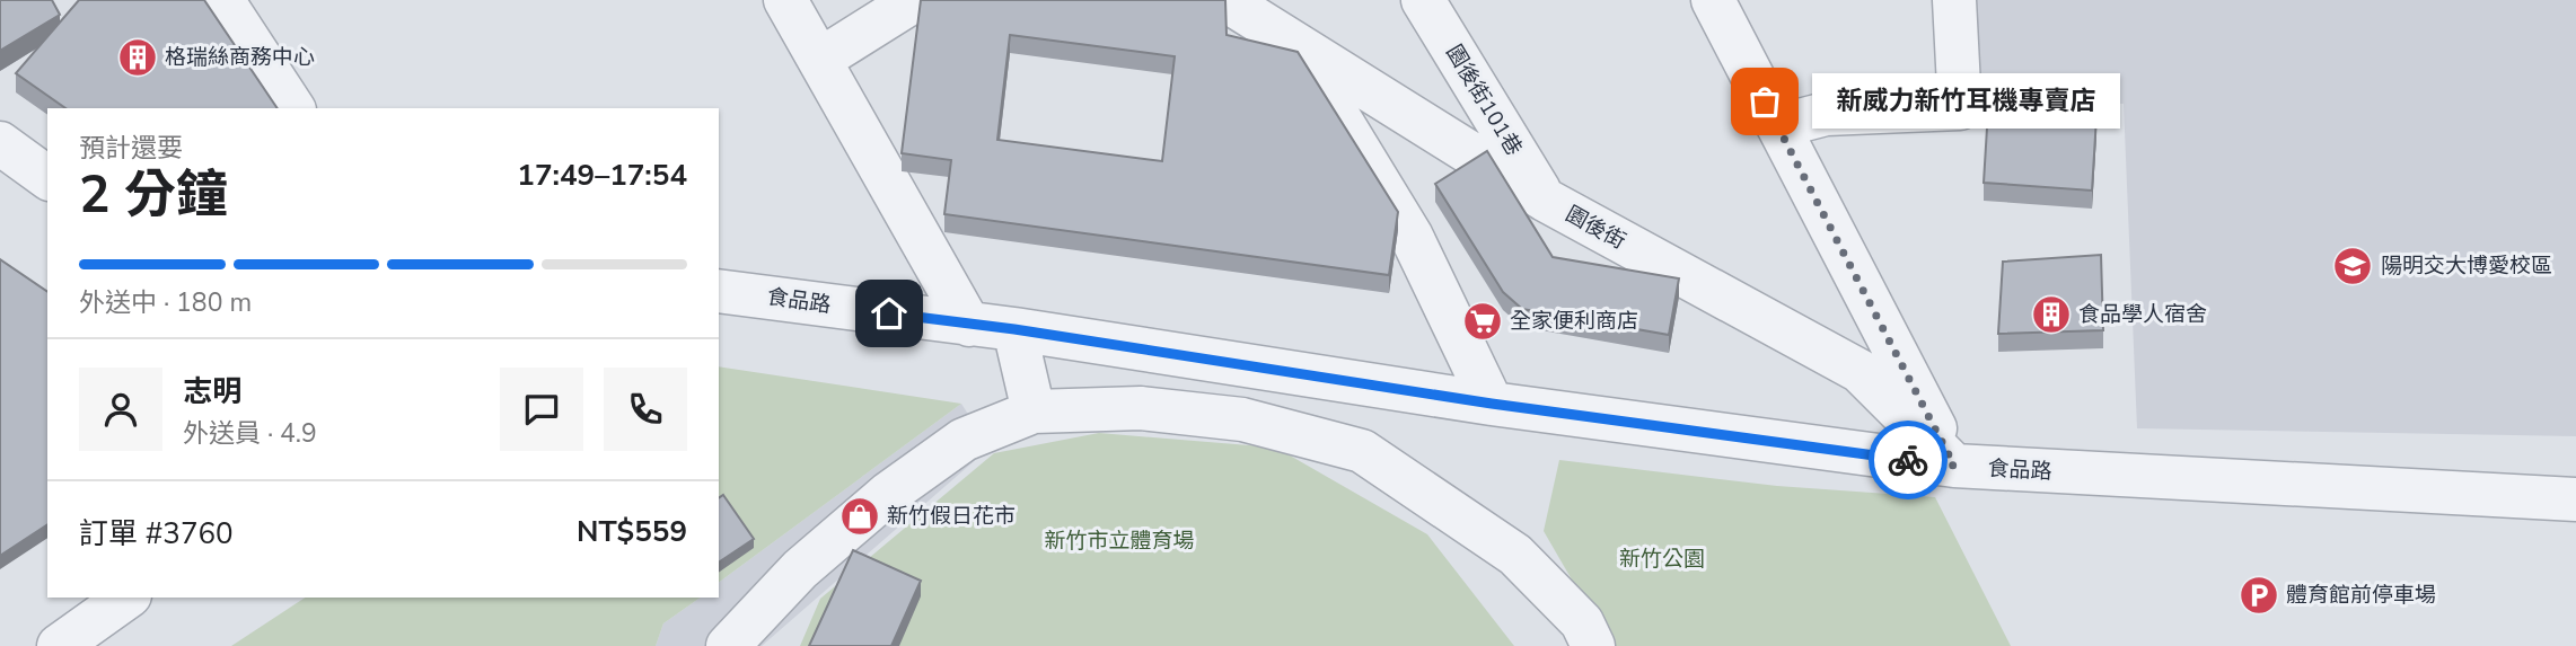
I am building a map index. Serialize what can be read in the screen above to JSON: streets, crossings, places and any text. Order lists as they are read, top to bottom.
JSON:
{
  "streets": {
    "street": ["園後街101巷", "園後街", "食品路"]
  },
  "crossings": [
    ["園後街101巷", "園後街"],
    ["園後街", "食品路"]
  ],
  "parks": ["新竹市立體育場", "新竹公園"],
  "places": {
    "building": ["格瑞絲商務中心", "食品學人宿舍"],
    "other": ["新威力新竹耳機專賣店"],
    "school or university": ["陽明交大博愛校區"],
    "supermarket": ["全家便利商店"],
    "shop": ["新竹假日花市"],
    "parking": ["體育館前停車場"]
  },
  "page": {
    "bubble": "新威力新竹耳機專賣店",
    "heading": ["2 分鐘", "預計還要", "17:49–17:54"],
    "panel": [
      "志明",
      "外送員 · 4.9",
      "訂單 #3760",
      "NT$559"
    ],
    "bar": "外送中 · 180 m"
  }
}
